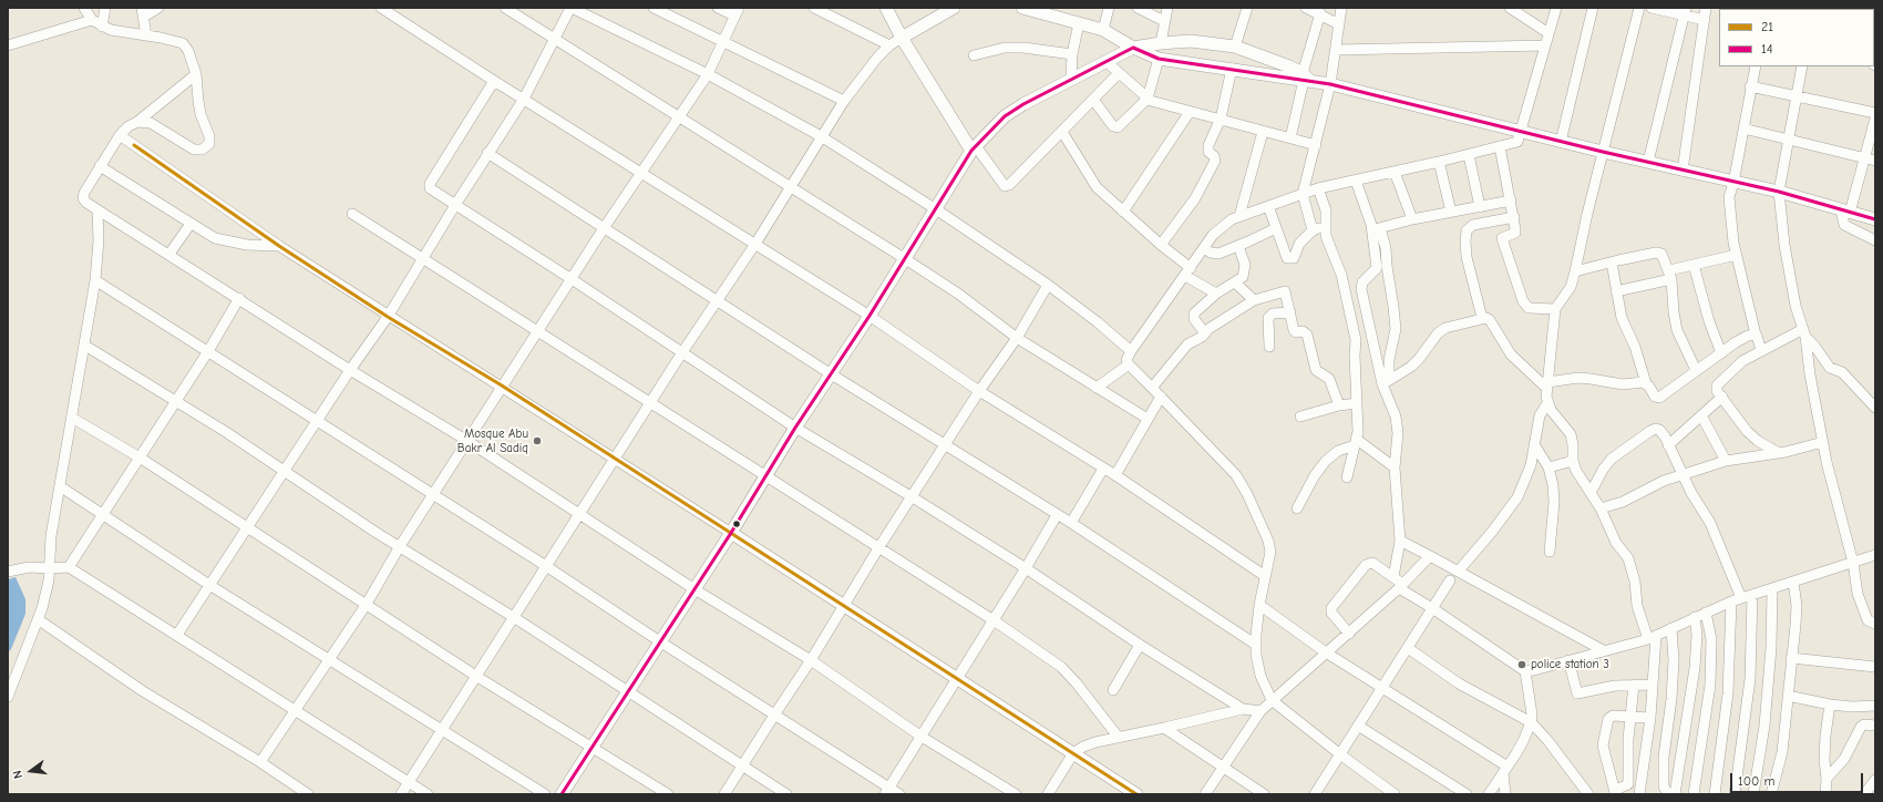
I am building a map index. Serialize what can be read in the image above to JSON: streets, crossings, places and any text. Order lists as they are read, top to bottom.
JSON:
{
  "places": ["Mosque Abu Bakr Al Sadiq", "police station 3"],
  "lines": ["transit line 14", "transit line 21"],
  "legend": ["21", "14"],
  "scale_bar": "100 m",
  "north": "left"
}
